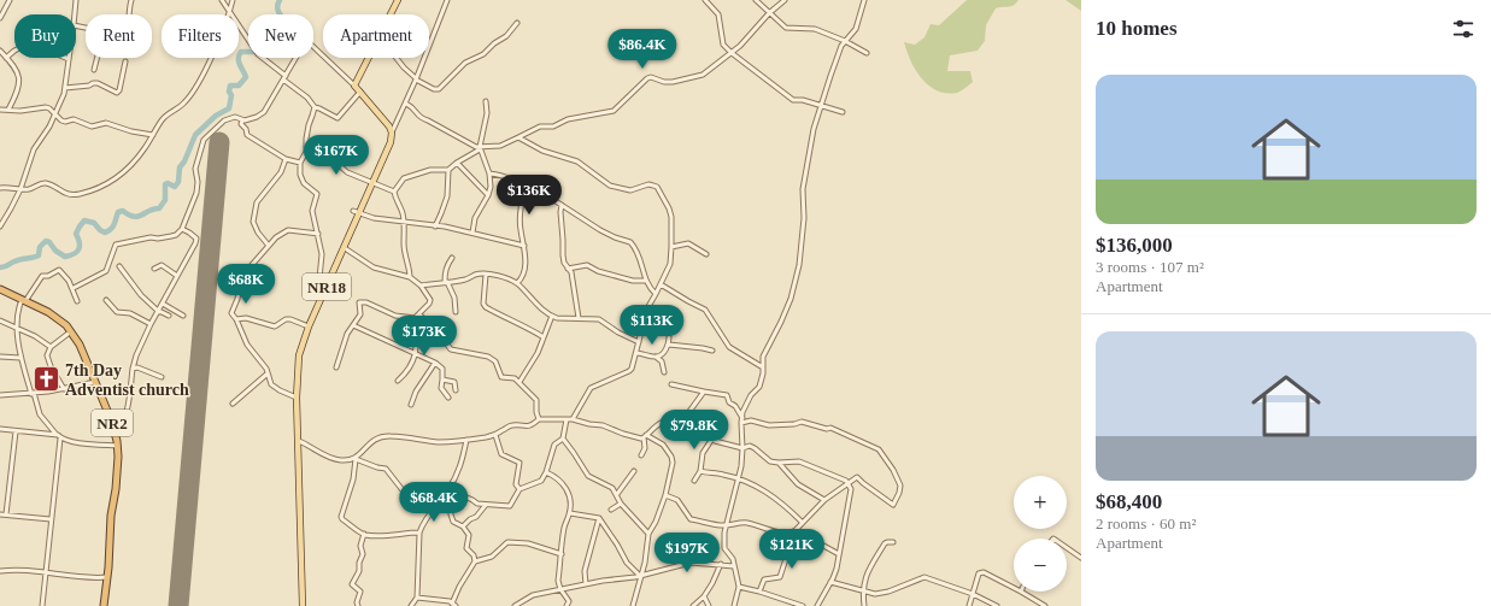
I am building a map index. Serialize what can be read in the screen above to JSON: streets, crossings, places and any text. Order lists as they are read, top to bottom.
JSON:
{
  "streets": {
    "highway": ["NR2"],
    "main road": ["NR18"]
  },
  "places": {
    "church": ["7th Day Adventist church"]
  },
  "page": {
    "heading": "10 homes",
    "chip": [
      "Buy",
      "Rent",
      "Filters",
      "New",
      "Apartment"
    ],
    "price": [
      "$86.4K",
      "$167K",
      "$136K",
      "$68K",
      "$113K",
      "$173K",
      "$79.8K",
      "$68.4K",
      "$121K",
      "$197K"
    ],
    "list": [
      {
        "name": "$136,000",
        "note": "3 rooms · 107 m² · Apartment"
      },
      {
        "name": "$68,400",
        "note": "2 rooms · 60 m² · Apartment"
      }
    ],
    "map_buttons": ["+", "−"]
  }
}
